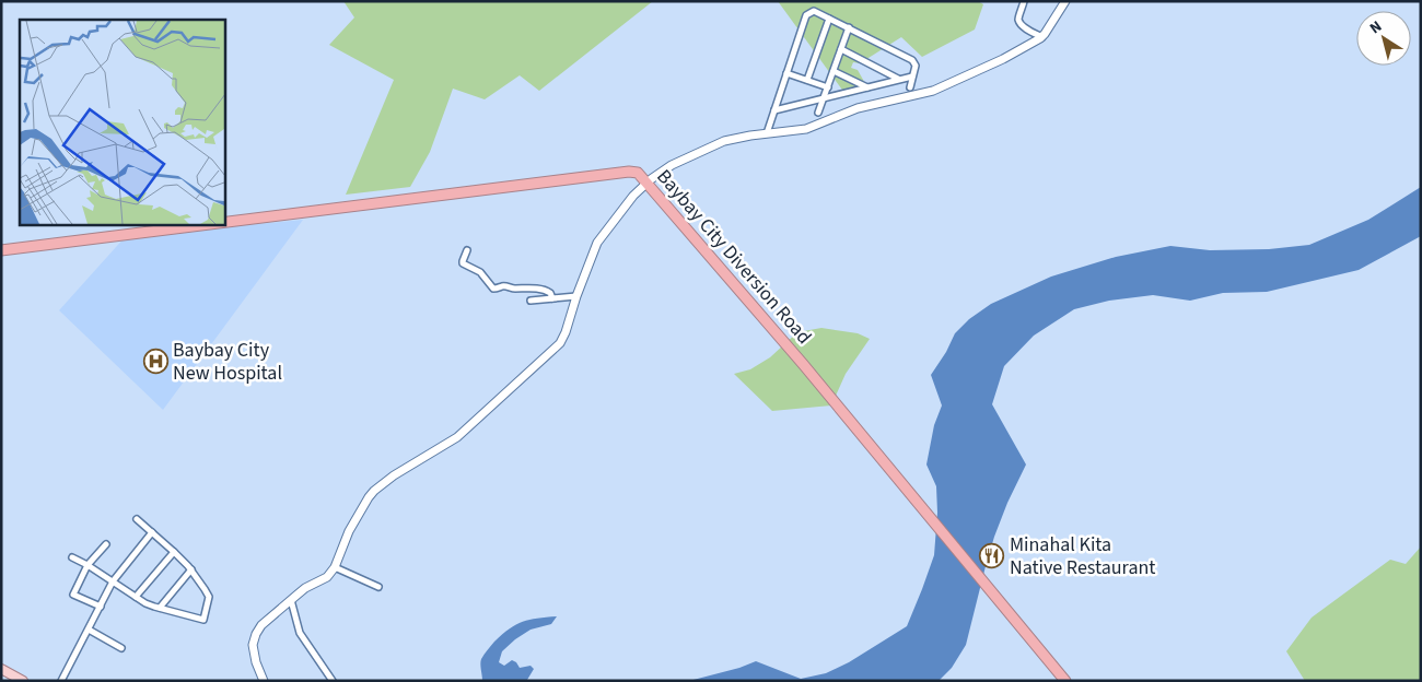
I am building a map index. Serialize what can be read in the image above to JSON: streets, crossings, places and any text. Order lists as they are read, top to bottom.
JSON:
{
  "streets": {
    "highway": ["Baybay City Diversion Road"]
  },
  "places": {
    "hospital": ["Baybay City New Hospital"],
    "restaurant": ["Minahal Kita Native Restaurant"]
  },
  "north": "top left"
}
